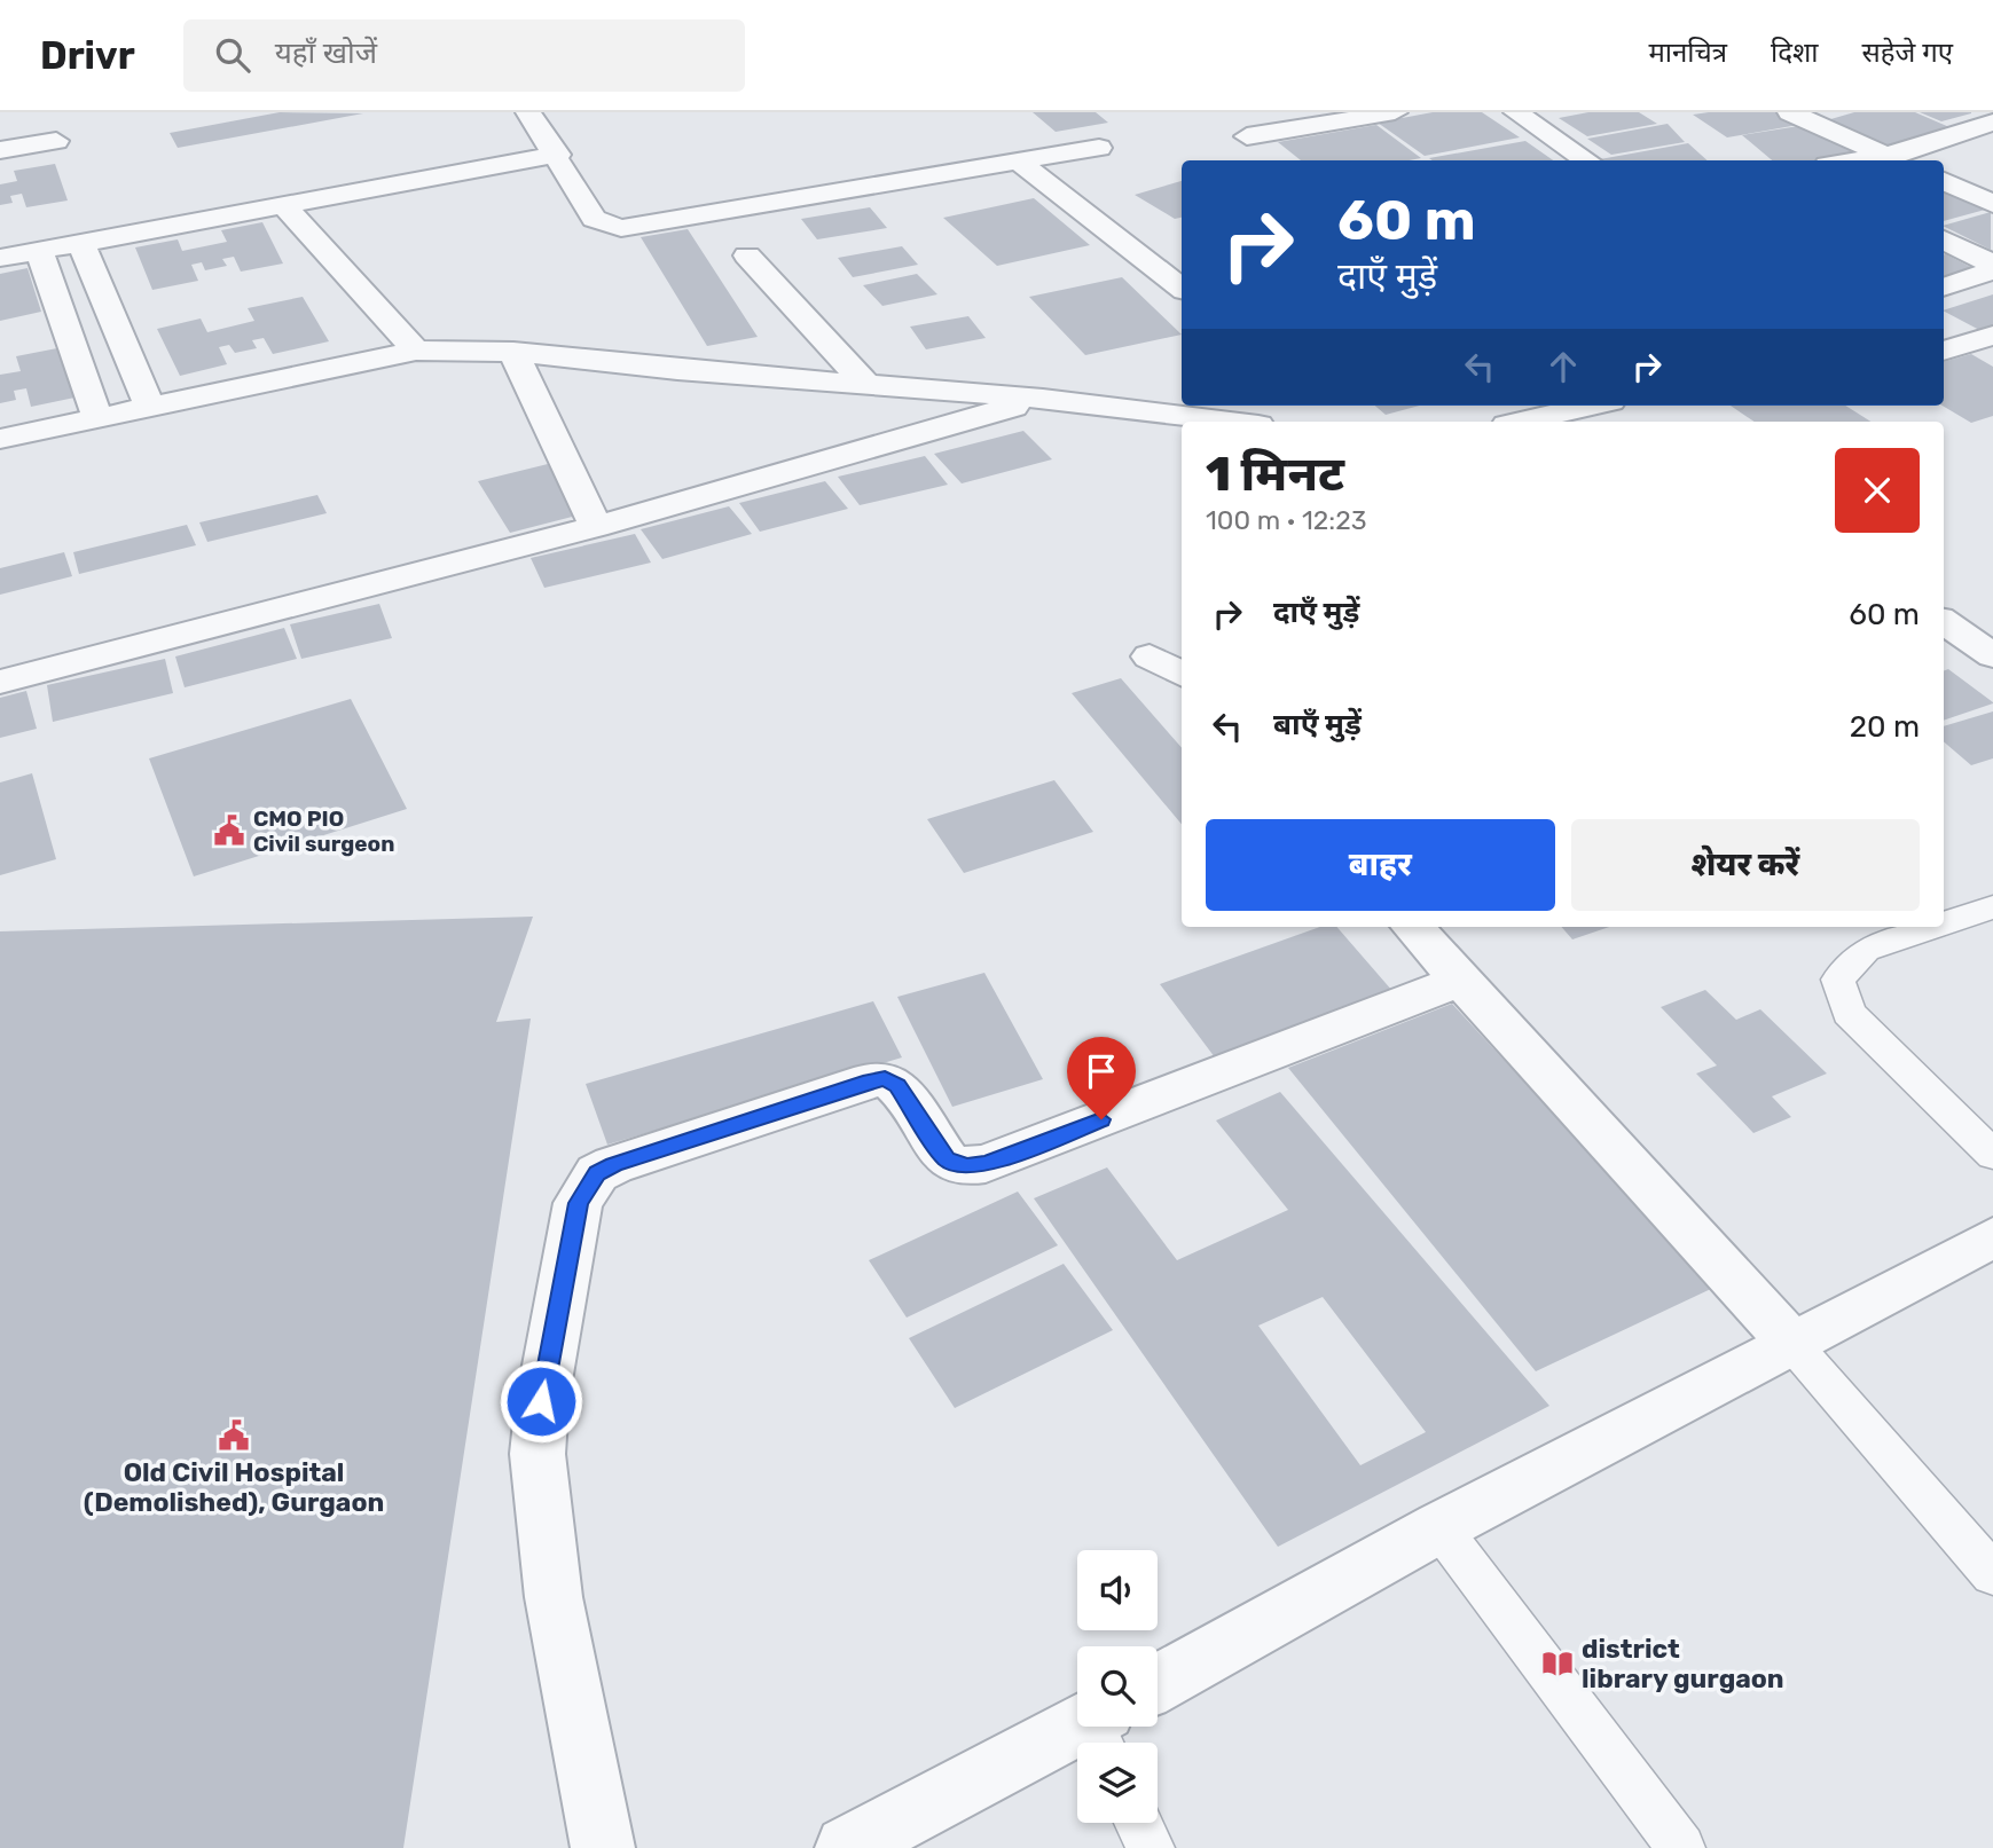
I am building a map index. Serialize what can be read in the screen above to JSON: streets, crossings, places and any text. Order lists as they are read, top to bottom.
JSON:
{
  "places": {
    "public building": ["CMO PIO Civil surgeon", "Old Civil Hospital (Demolished), Gurgaon"],
    "library": ["district library gurgaon"]
  },
  "page": {
    "header": "Drivr",
    "search": "यहाँ खोजें",
    "nav": ["मानचित्र", "दिशा", "सहेजे गए"],
    "turn": ["60 m", "दाएँ मुड़ें"],
    "heading": ["1 मिनट", "100 m · 12:23"],
    "list": [
      {
        "name": "दाएँ मुड़ें",
        "value": "60 m"
      },
      {
        "name": "बाएँ मुड़ें",
        "value": "20 m"
      }
    ],
    "buttons": ["बाहर", "शेयर करें"]
  }
}
